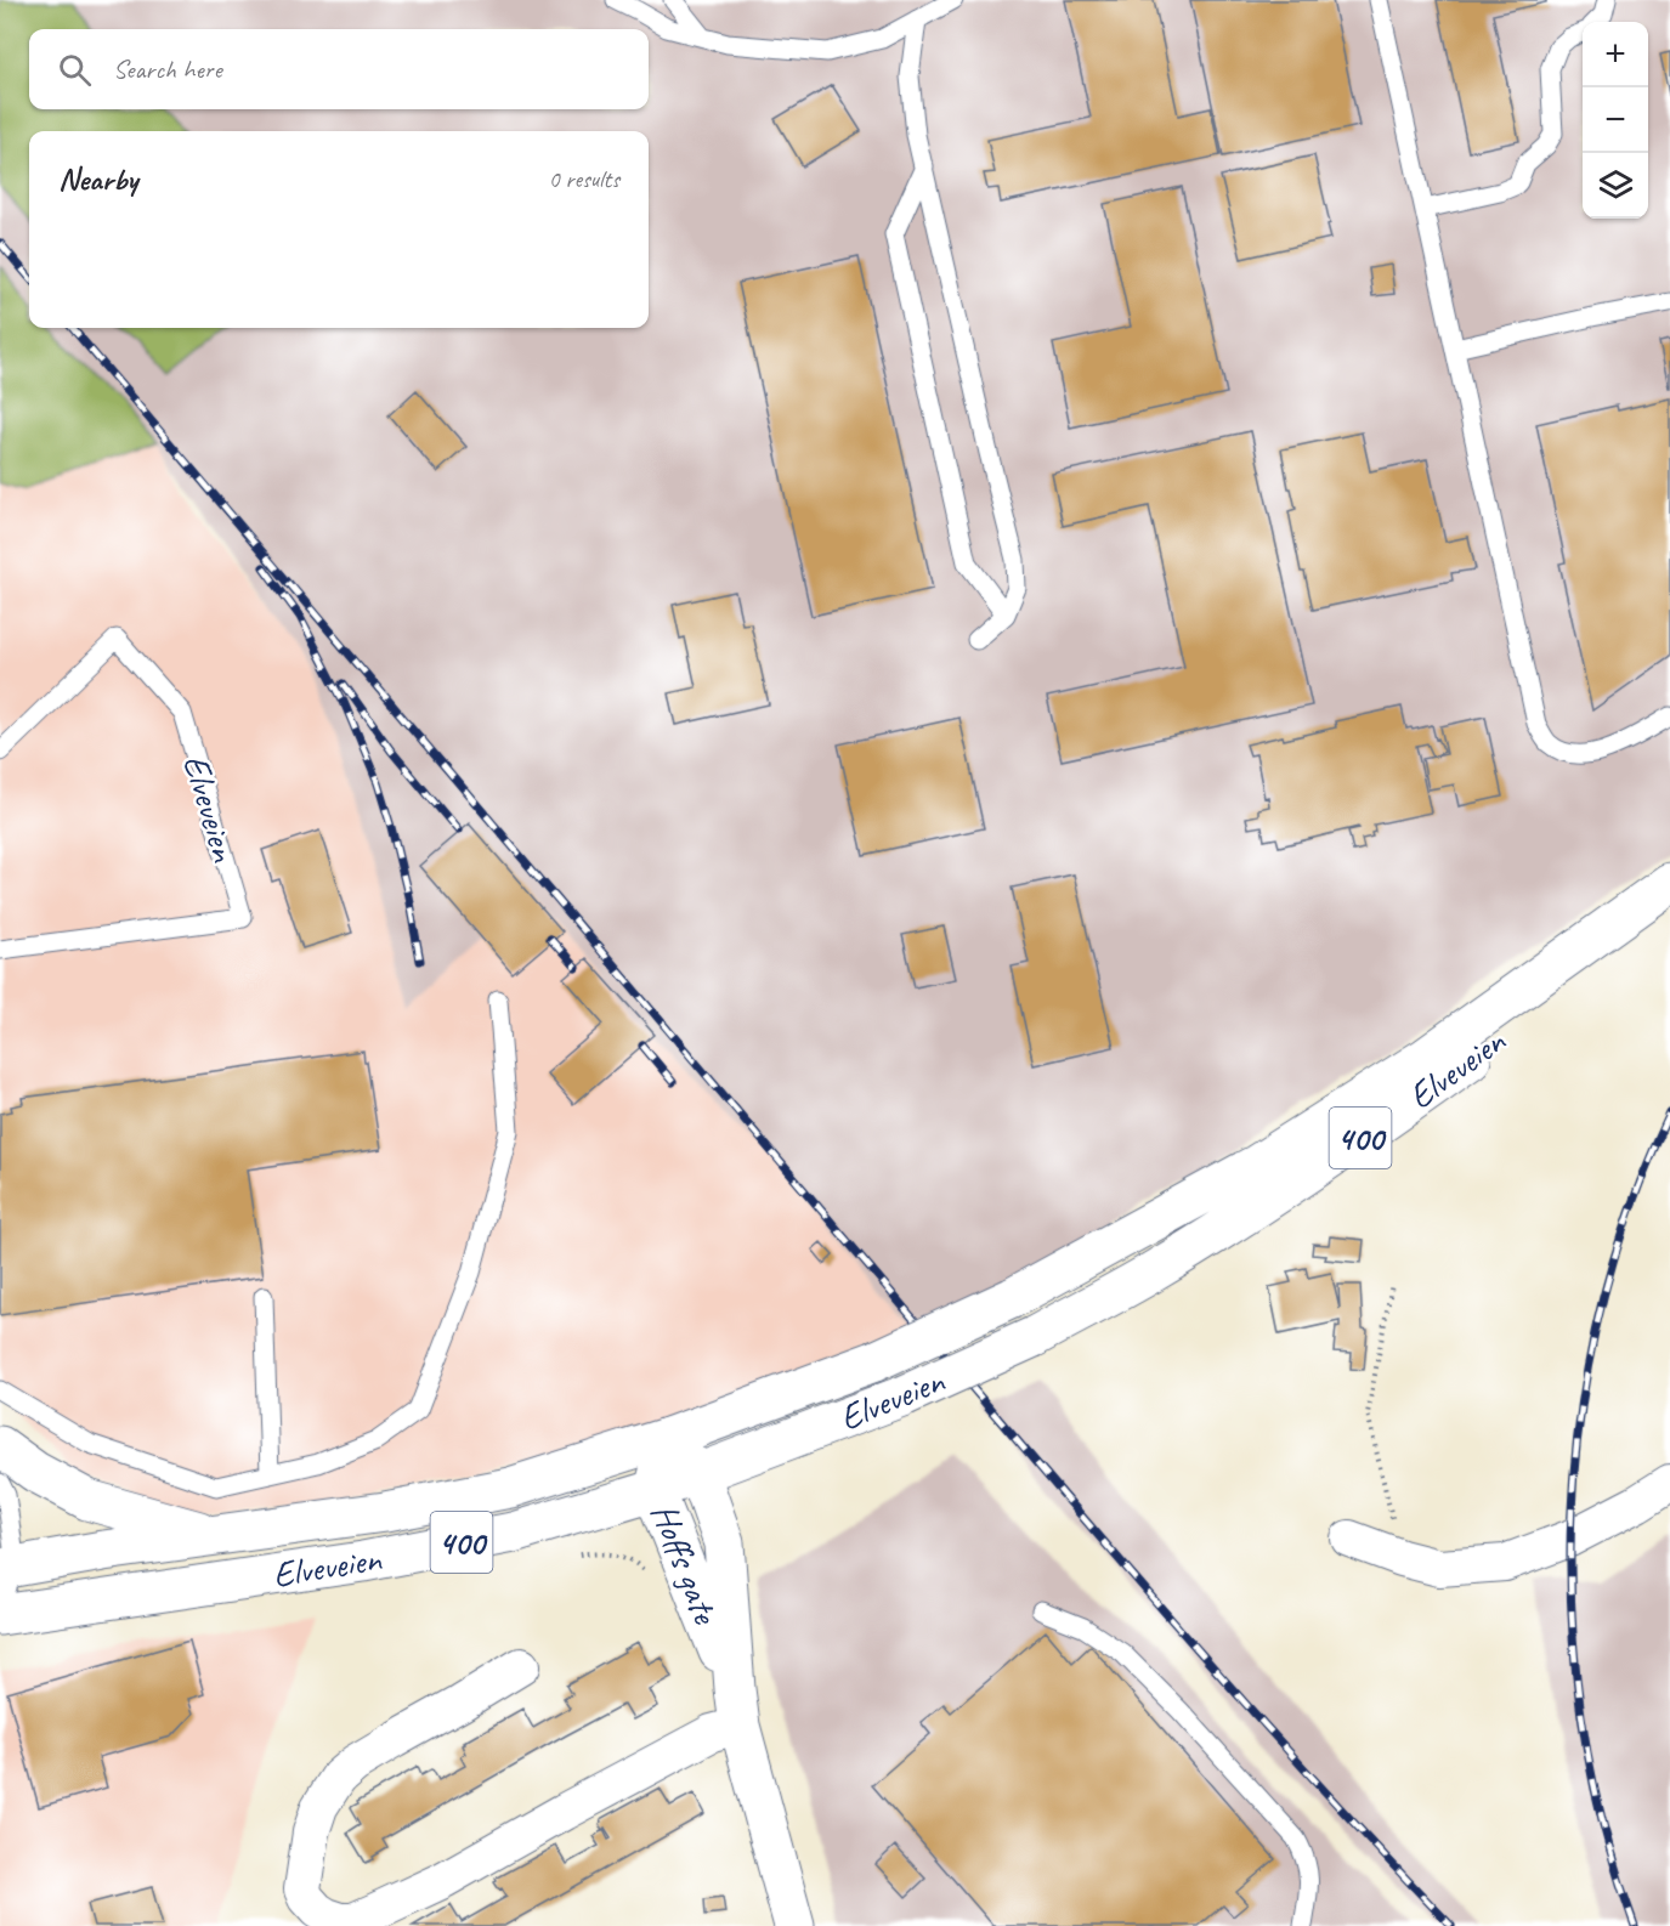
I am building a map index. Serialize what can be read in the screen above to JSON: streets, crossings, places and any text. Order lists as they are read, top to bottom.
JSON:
{
  "streets": {
    "main road": ["Elveveien", "400", "Hoffs gate"]
  },
  "crossings": [
    ["Elveveien", "400"],
    ["Elveveien", "Hoffs gate"]
  ],
  "page": {
    "map_buttons": ["+", "−"],
    "search": "Search here",
    "heading": ["Nearby", "0 results"]
  }
}
